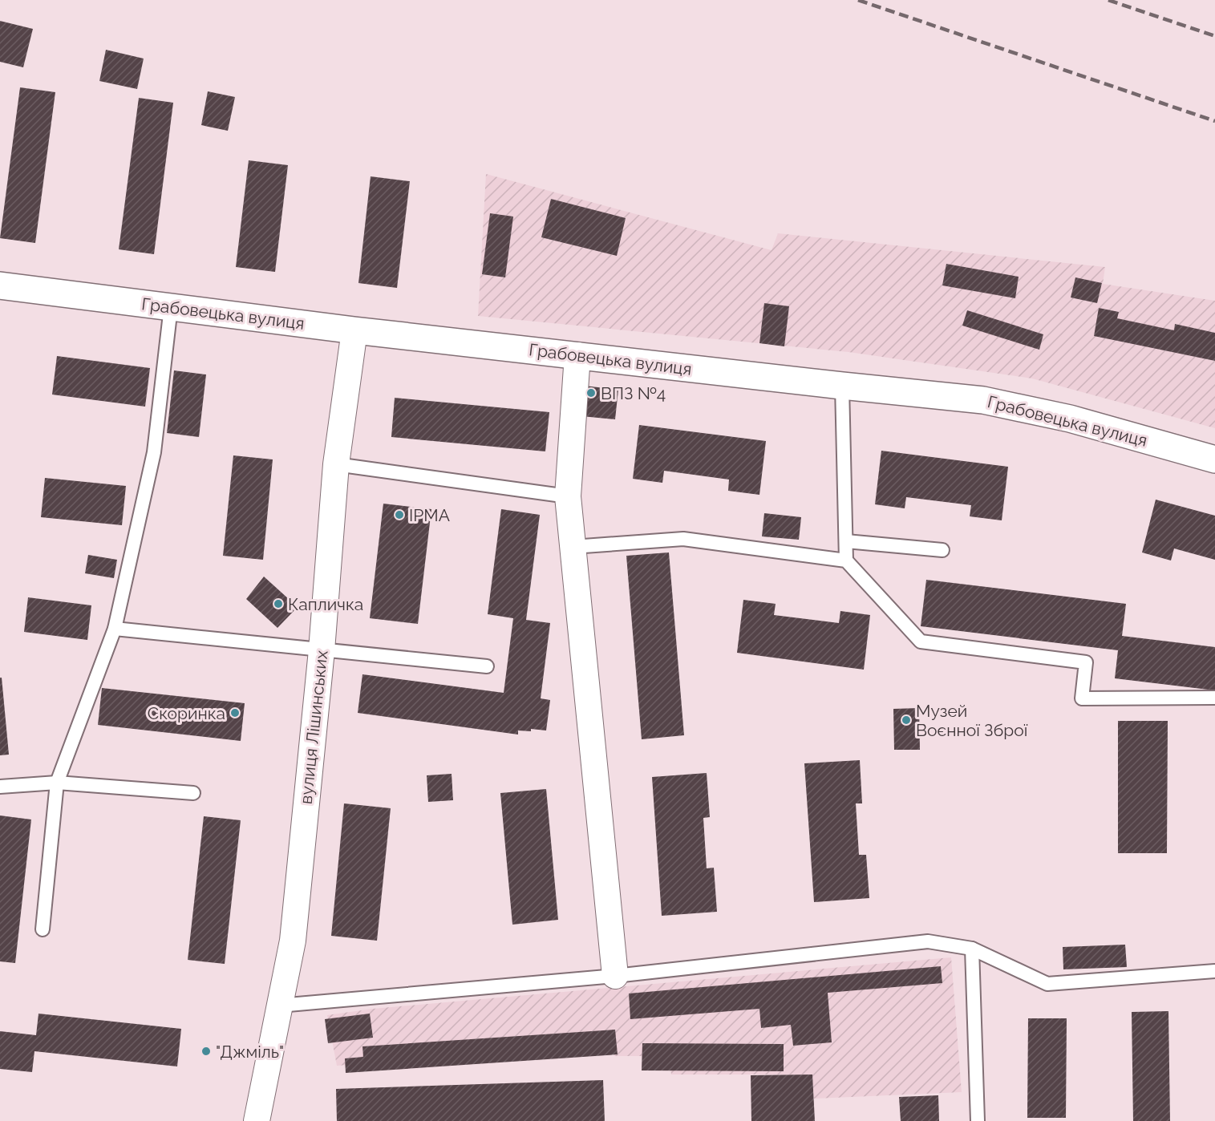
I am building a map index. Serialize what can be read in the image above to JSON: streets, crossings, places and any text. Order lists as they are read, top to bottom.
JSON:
{
  "streets": {
    "street": ["Грабовецька вулиця", "вулиця Лішинських"]
  },
  "crossings": [
    ["Грабовецька вулиця", "вулиця Лішинських"]
  ],
  "places": [
    "ВПЗ №4",
    "ІРМА",
    "Капличка",
    "Скоринка",
    "Музей Воєнної Зброї",
    "\"Джміль\""
  ]
}
